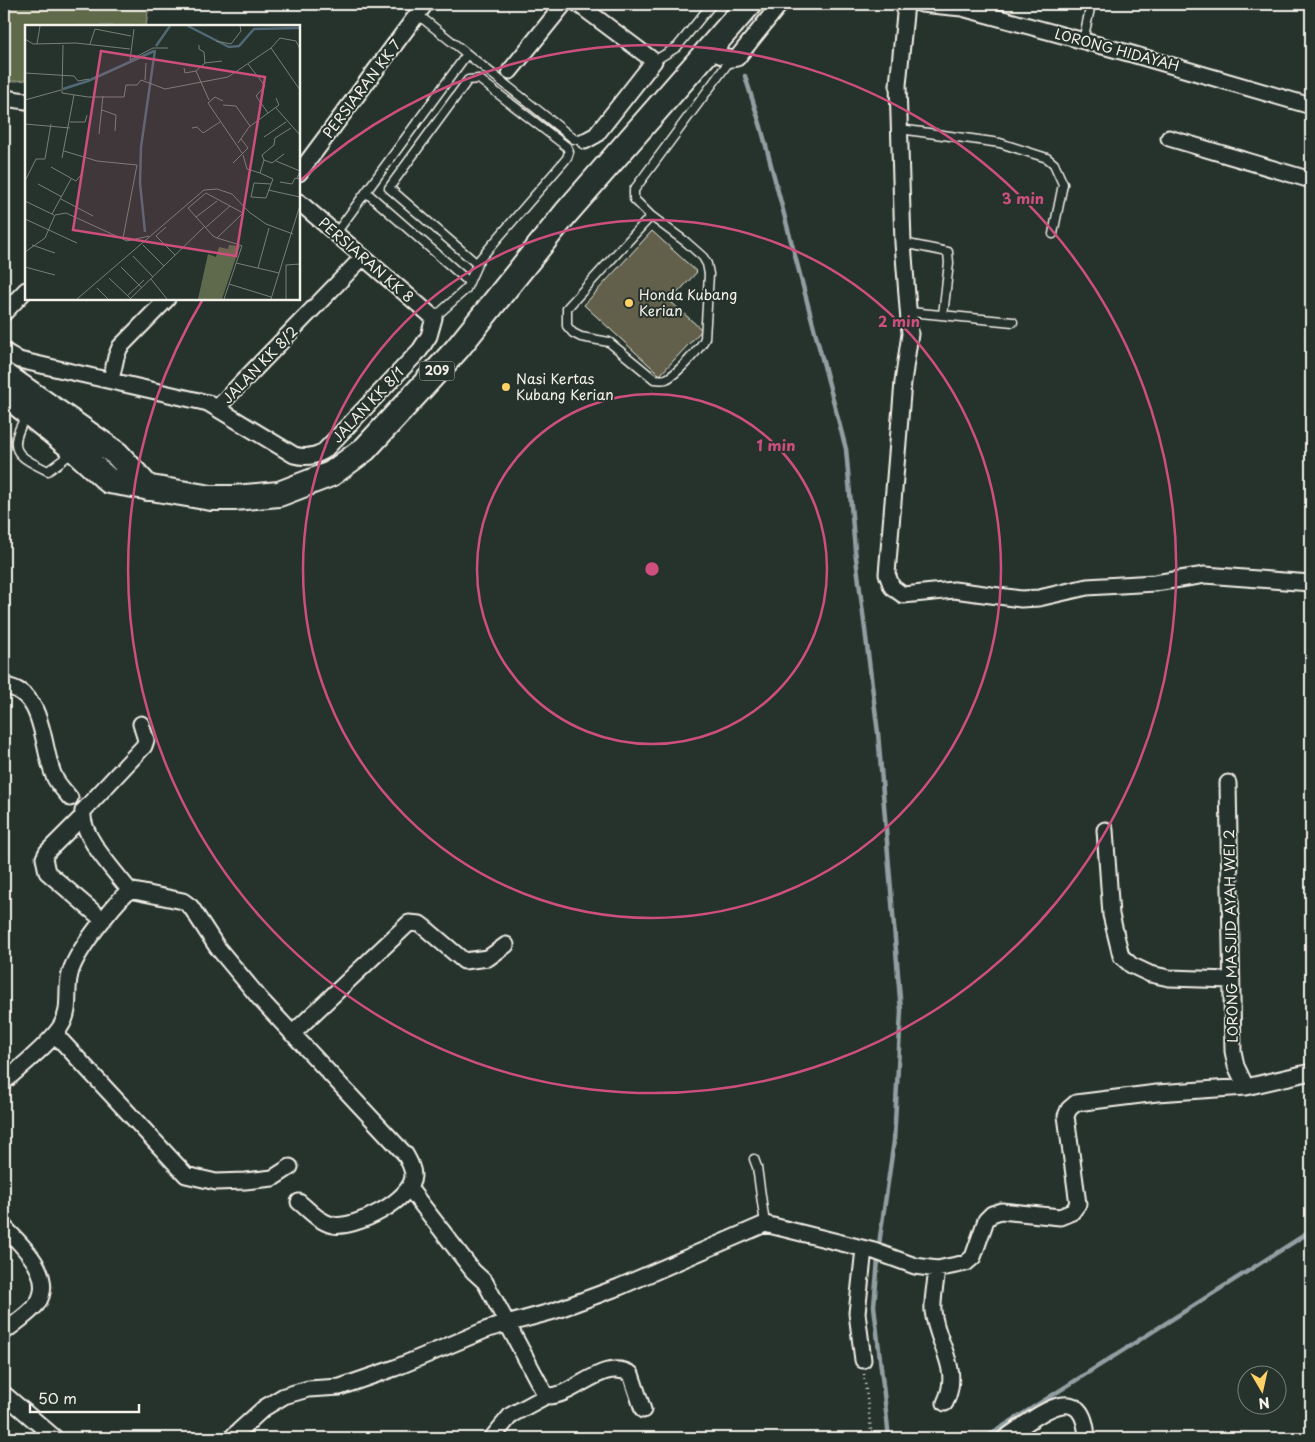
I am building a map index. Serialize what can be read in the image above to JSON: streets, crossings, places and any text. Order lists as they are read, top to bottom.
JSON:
{
  "streets": {
    "main road": ["209"],
    "street": [
      "LORONG HIDAYAH",
      "PERSIARAN KK 7",
      "PERSIARAN KK 8",
      "JALAN KK 8/2",
      "JALAN KK 8/1",
      "LORONG MASJID AYAH WEI 2"
    ]
  },
  "crossings": [
    ["PERSIARAN KK 8", "JALAN KK 8/2"],
    ["PERSIARAN KK 8", "JALAN KK 8/1"],
    ["JALAN KK 8/2", "JALAN KK 8/1"]
  ],
  "places": ["Honda Kubang Kerian", "Nasi Kertas Kubang Kerian"],
  "scale_bar": "50 m",
  "north": "bottom",
  "rings": ["3 min", "2 min", "1 min"]
}
